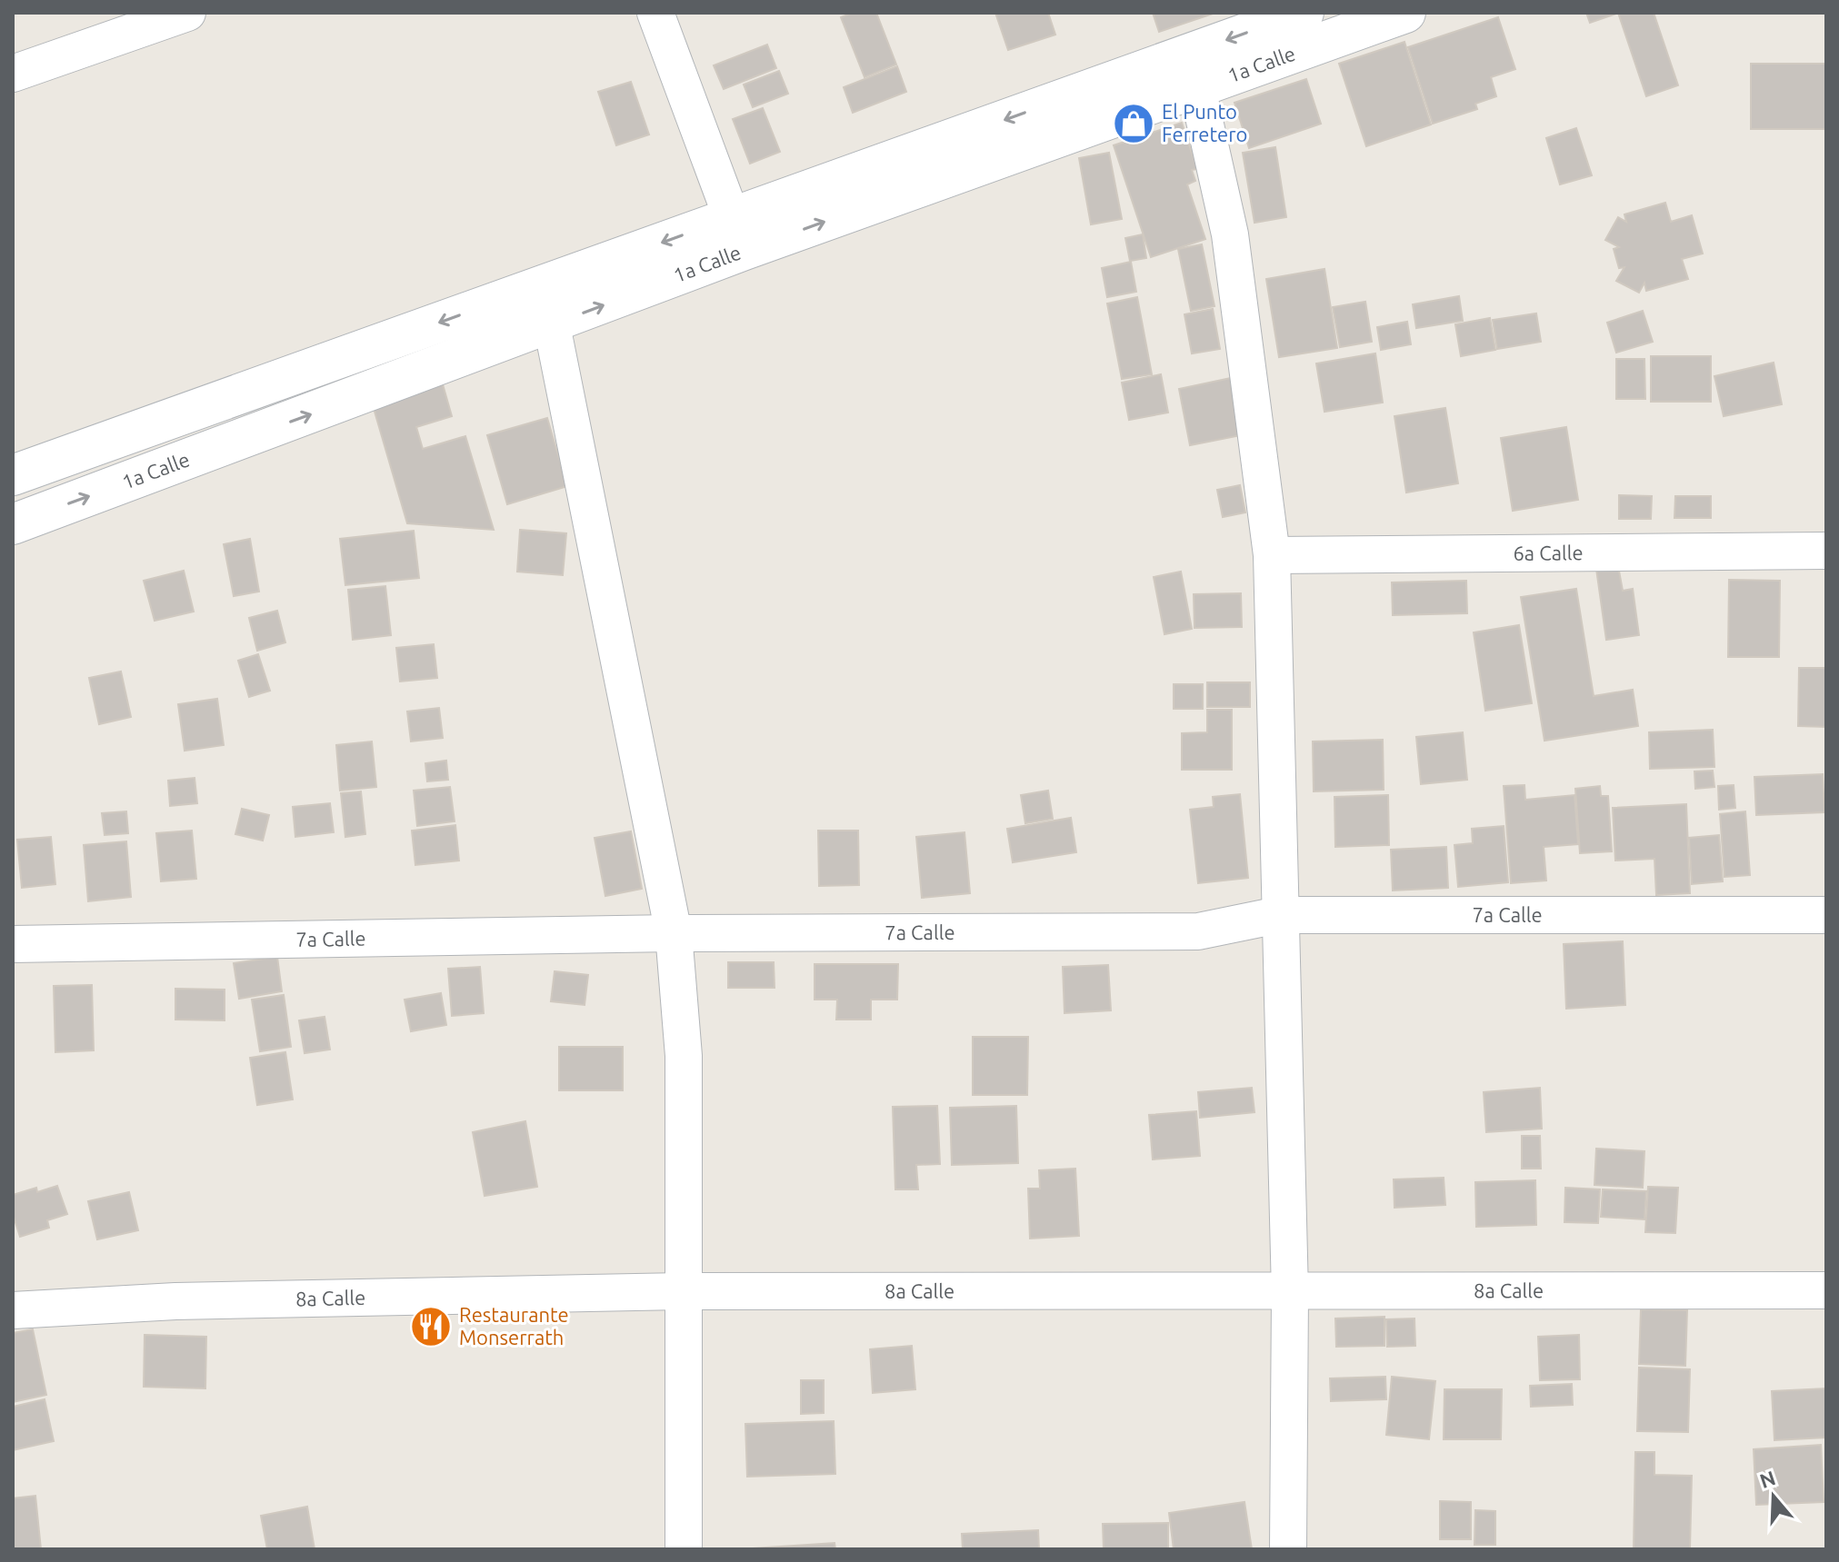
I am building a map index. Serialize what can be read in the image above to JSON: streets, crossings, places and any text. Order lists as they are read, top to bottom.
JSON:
{
  "streets": {
    "main road": ["1a Calle"],
    "street": ["6a Calle", "7a Calle", "8a Calle"]
  },
  "places": {
    "shop": ["El Punto Ferretero"],
    "restaurant": ["Restaurante Monserrath"]
  },
  "north": "top"
}
